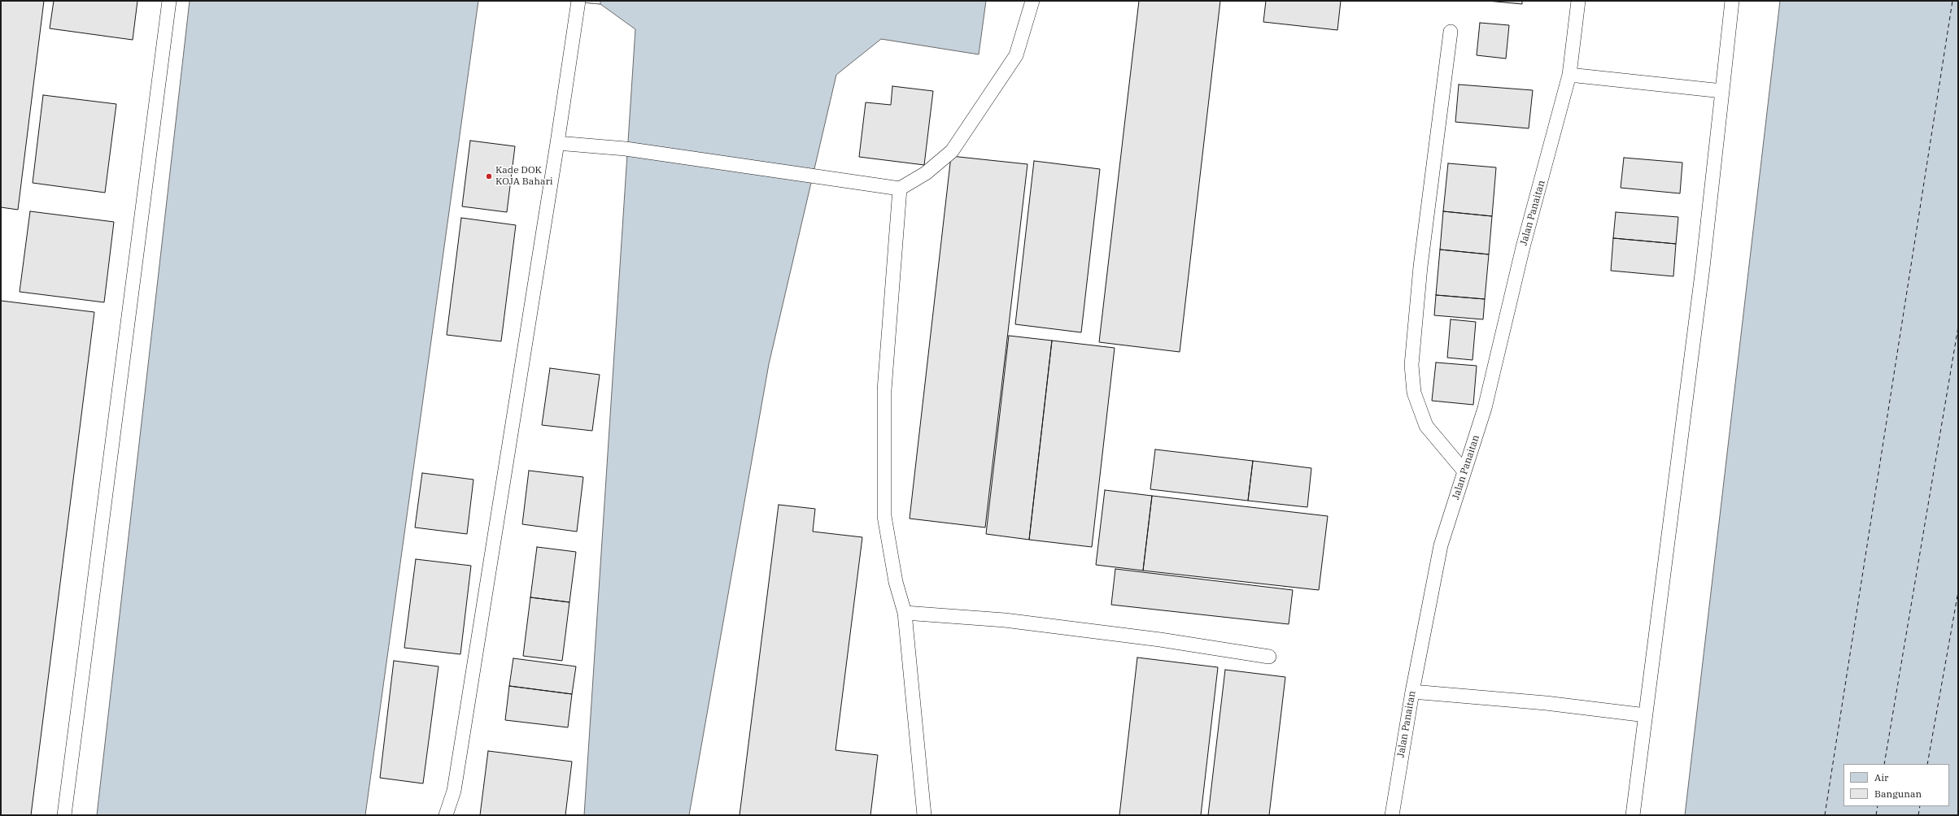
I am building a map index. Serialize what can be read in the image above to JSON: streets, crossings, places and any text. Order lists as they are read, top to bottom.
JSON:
{
  "streets": {
    "lane": ["Jalan Panaitan"]
  },
  "places": ["Kade DOK KOJA Bahari"],
  "legend": ["Air", "Bangunan"]
}
